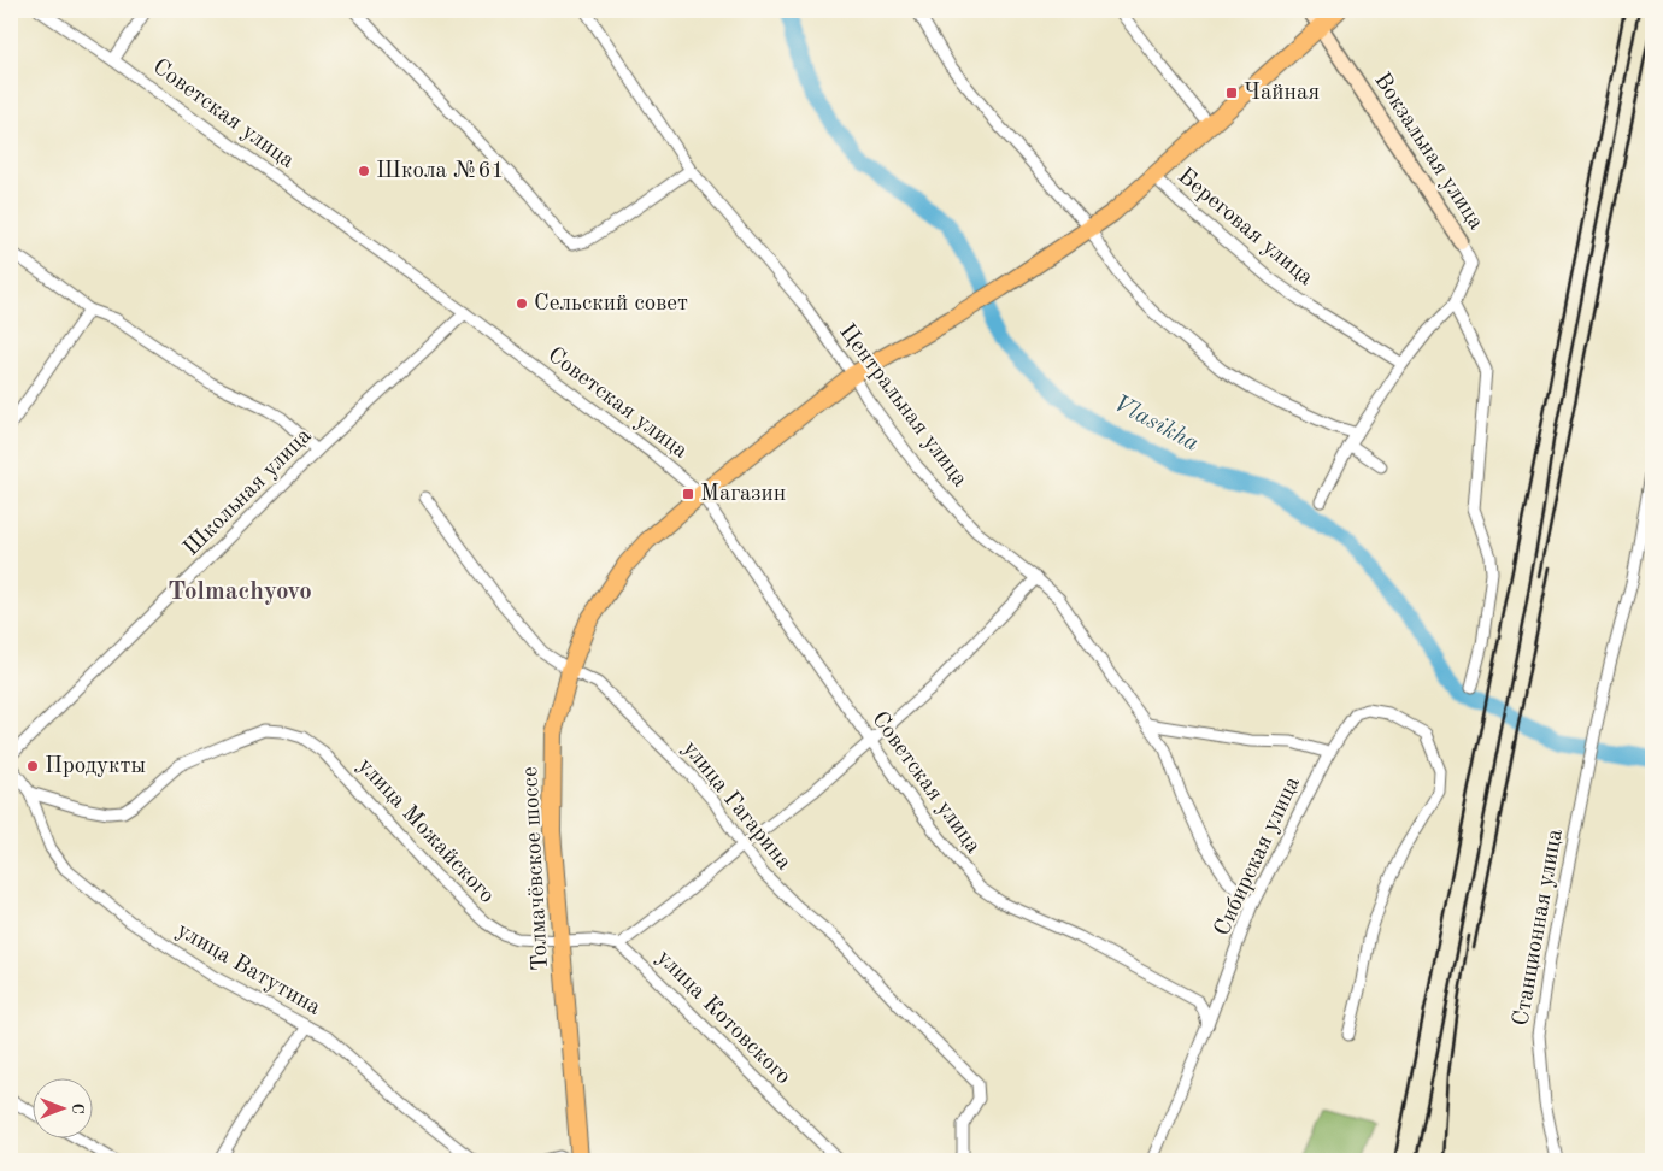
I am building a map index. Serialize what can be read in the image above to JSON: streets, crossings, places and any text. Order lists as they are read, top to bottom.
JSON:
{
  "streets": {
    "main road": ["Толмачёвское шоссе"],
    "street": [
      "Советская улица",
      "Вокзальная улица",
      "Береговая улица",
      "Центральная улица",
      "Школьная улица",
      "улица Гагарина",
      "улица Можайского",
      "Сибирская улица",
      "Станционная улица",
      "улица Ватутина",
      "улица Котовского"
    ]
  },
  "crossings": [
    ["Советская улица", "Школьная улица"],
    ["Советская улица", "Сибирская улица"],
    ["Советская улица", "Толмачёвское шоссе"],
    ["Вокзальная улица", "Береговая улица"],
    ["Вокзальная улица", "Толмачёвское шоссе"],
    ["Береговая улица", "Толмачёвское шоссе"],
    ["Центральная улица", "Сибирская улица"],
    ["Центральная улица", "Толмачёвское шоссе"],
    ["улица Гагарина", "Толмачёвское шоссе"],
    ["улица Можайского", "Толмачёвское шоссе"],
    ["улица Можайского", "улица Ватутина"]
  ],
  "districts": ["Tolmachyovo"],
  "water": ["Vlasikha"],
  "places": {
    "transit": ["Чайная", "Магазин"],
    "other": ["Школа №61", "Сельский совет", "Продукты"]
  },
  "north": "right"
}
